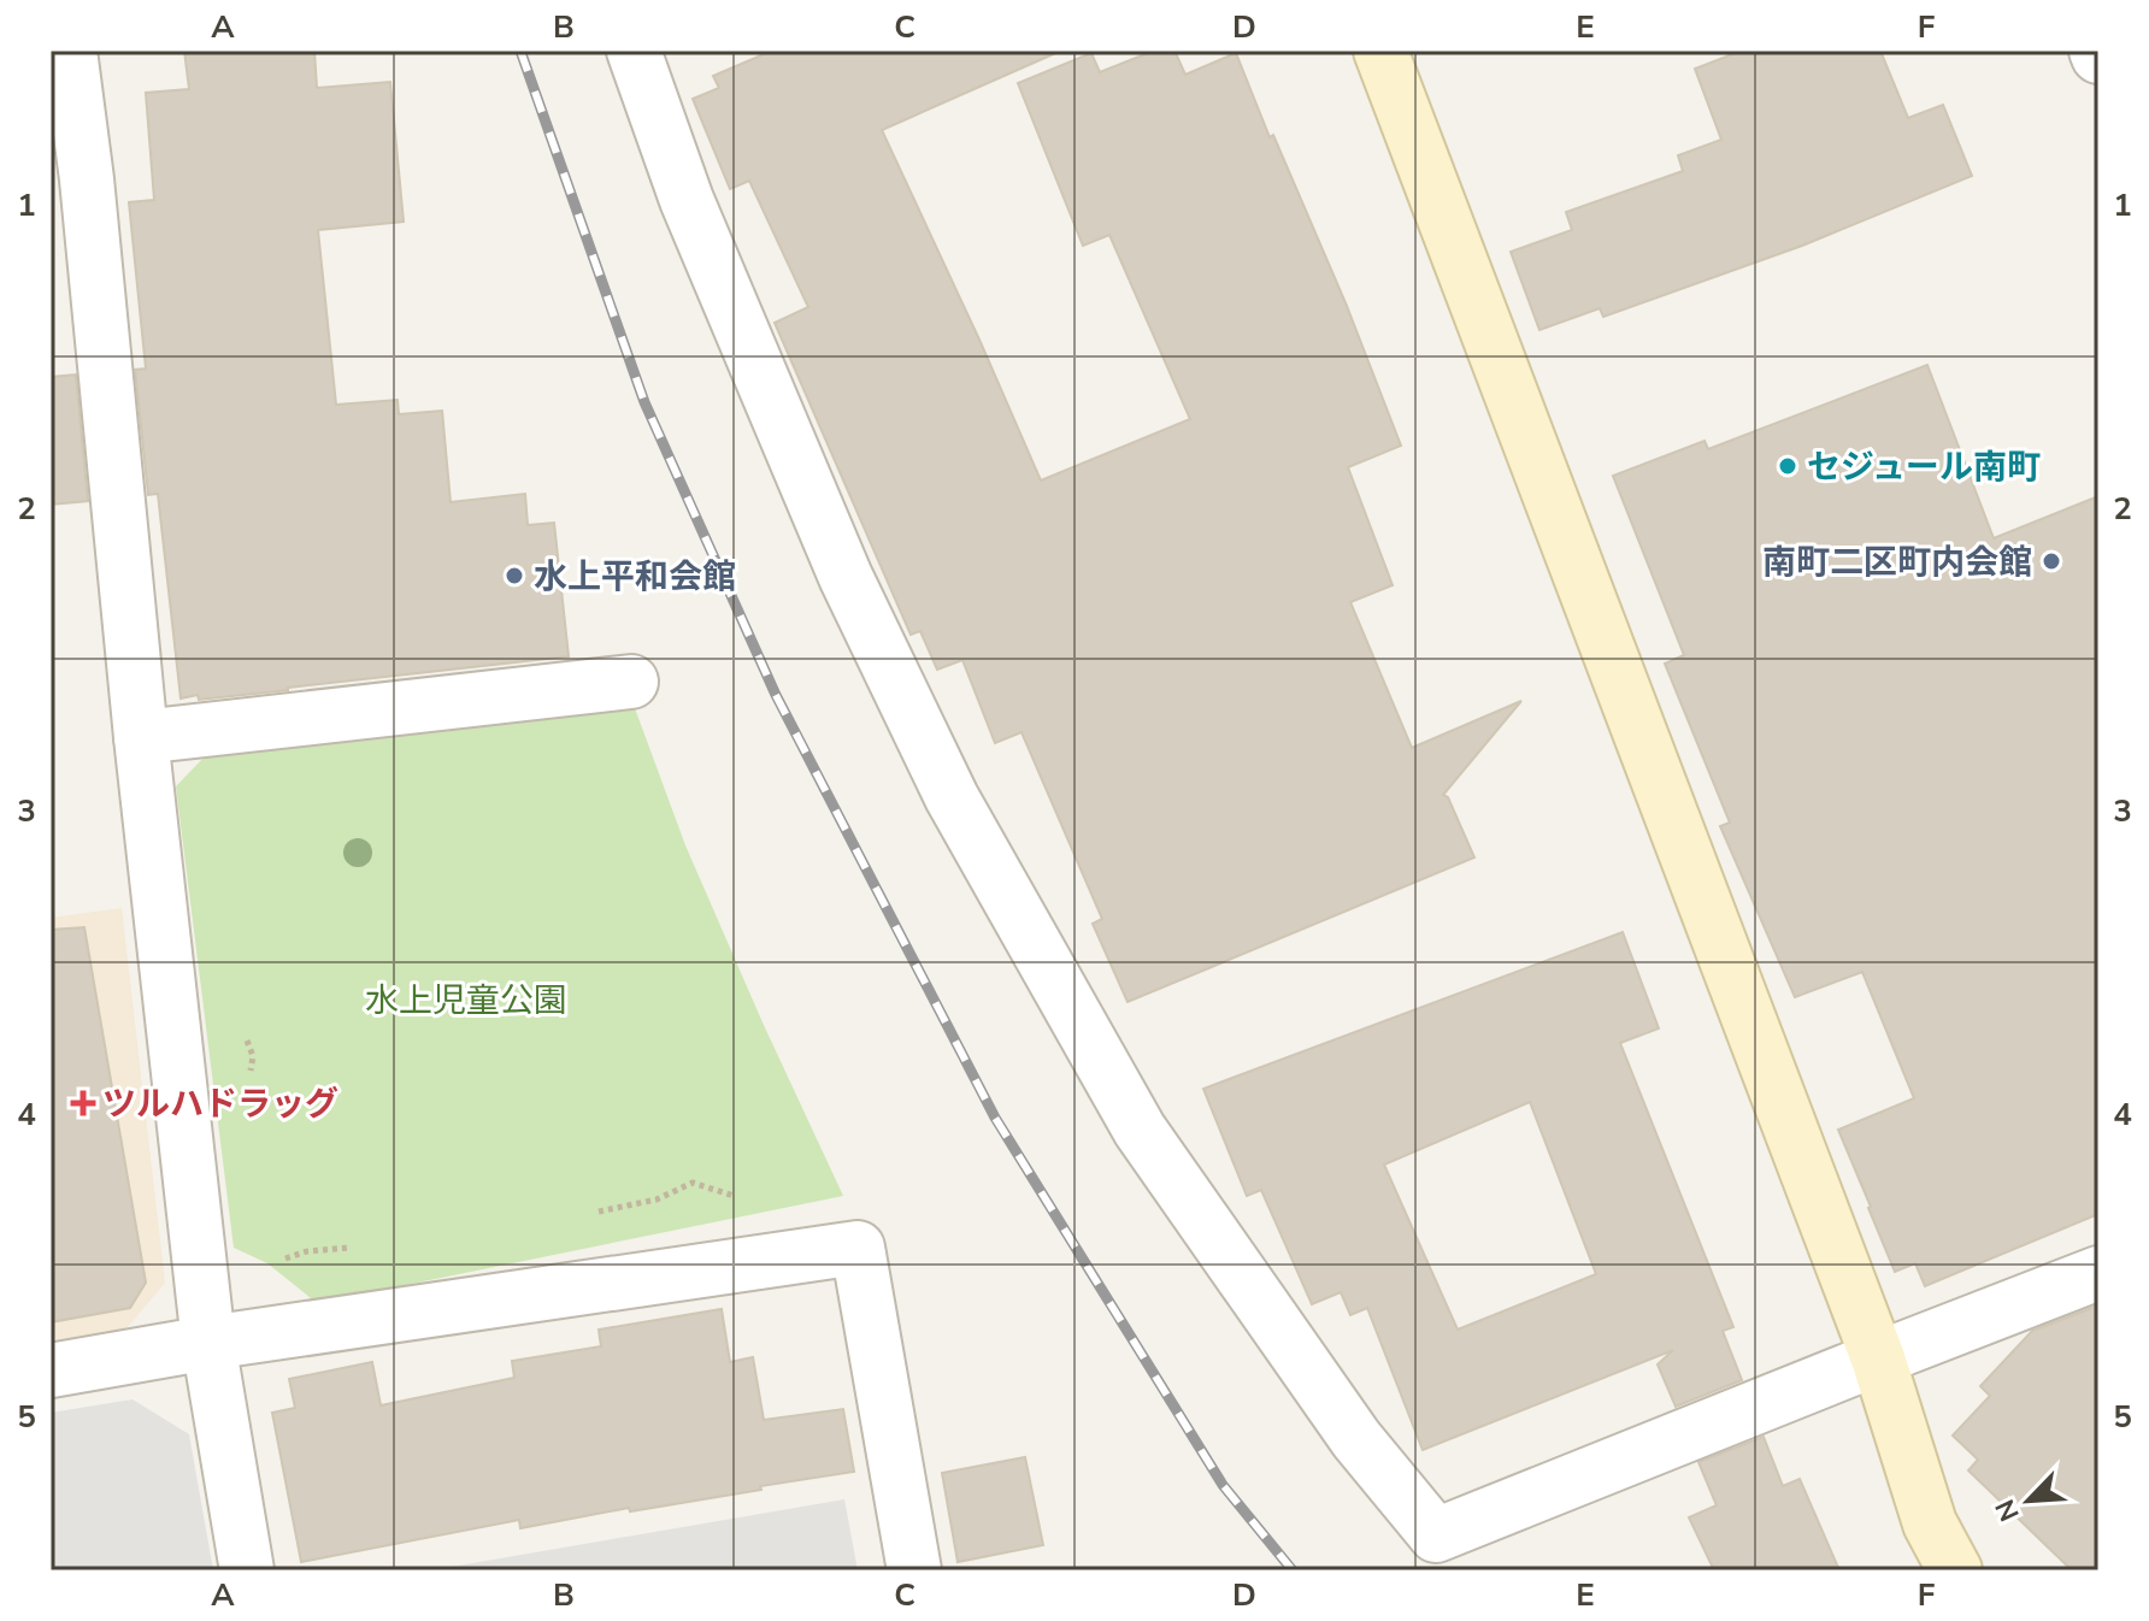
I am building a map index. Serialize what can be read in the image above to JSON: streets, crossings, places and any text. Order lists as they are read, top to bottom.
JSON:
{
  "parks": ["水上児童公園"],
  "places": {
    "other": ["セジュール南町", "南町二区町内会館", "水上平和会館"],
    "health": ["ツルハドラッグ"]
  },
  "north": "bottom left",
  "grid": {
    "columns": [
      "A",
      "B",
      "C",
      "D",
      "E",
      "F"
    ],
    "rows": [
      "1",
      "2",
      "3",
      "4",
      "5"
    ]
  }
}
